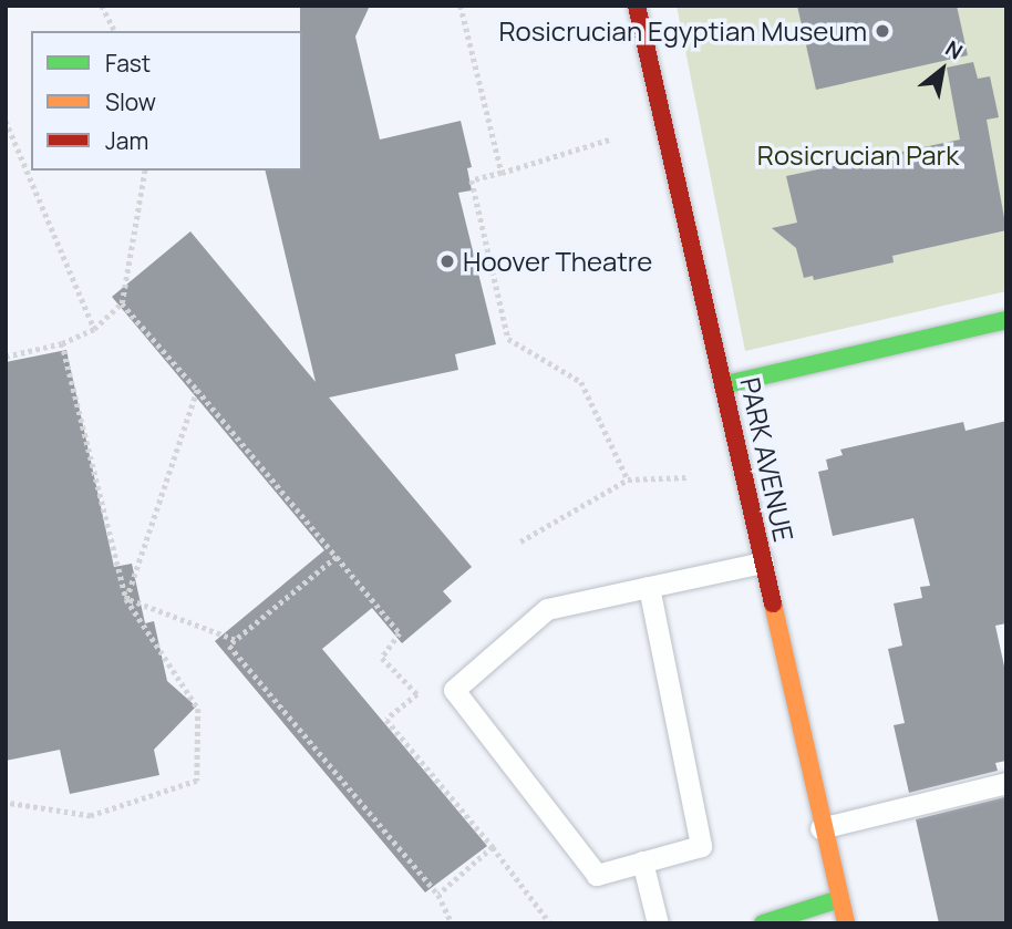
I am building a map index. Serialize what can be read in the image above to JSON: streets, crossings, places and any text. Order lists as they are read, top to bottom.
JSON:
{
  "streets": {
    "street": ["PARK AVENUE"]
  },
  "parks": ["Rosicrucian Park"],
  "places": ["Rosicrucian Egyptian Museum", "Hoover Theatre"],
  "legend": ["Fast", "Slow", "Jam"],
  "north": "top right"
}
